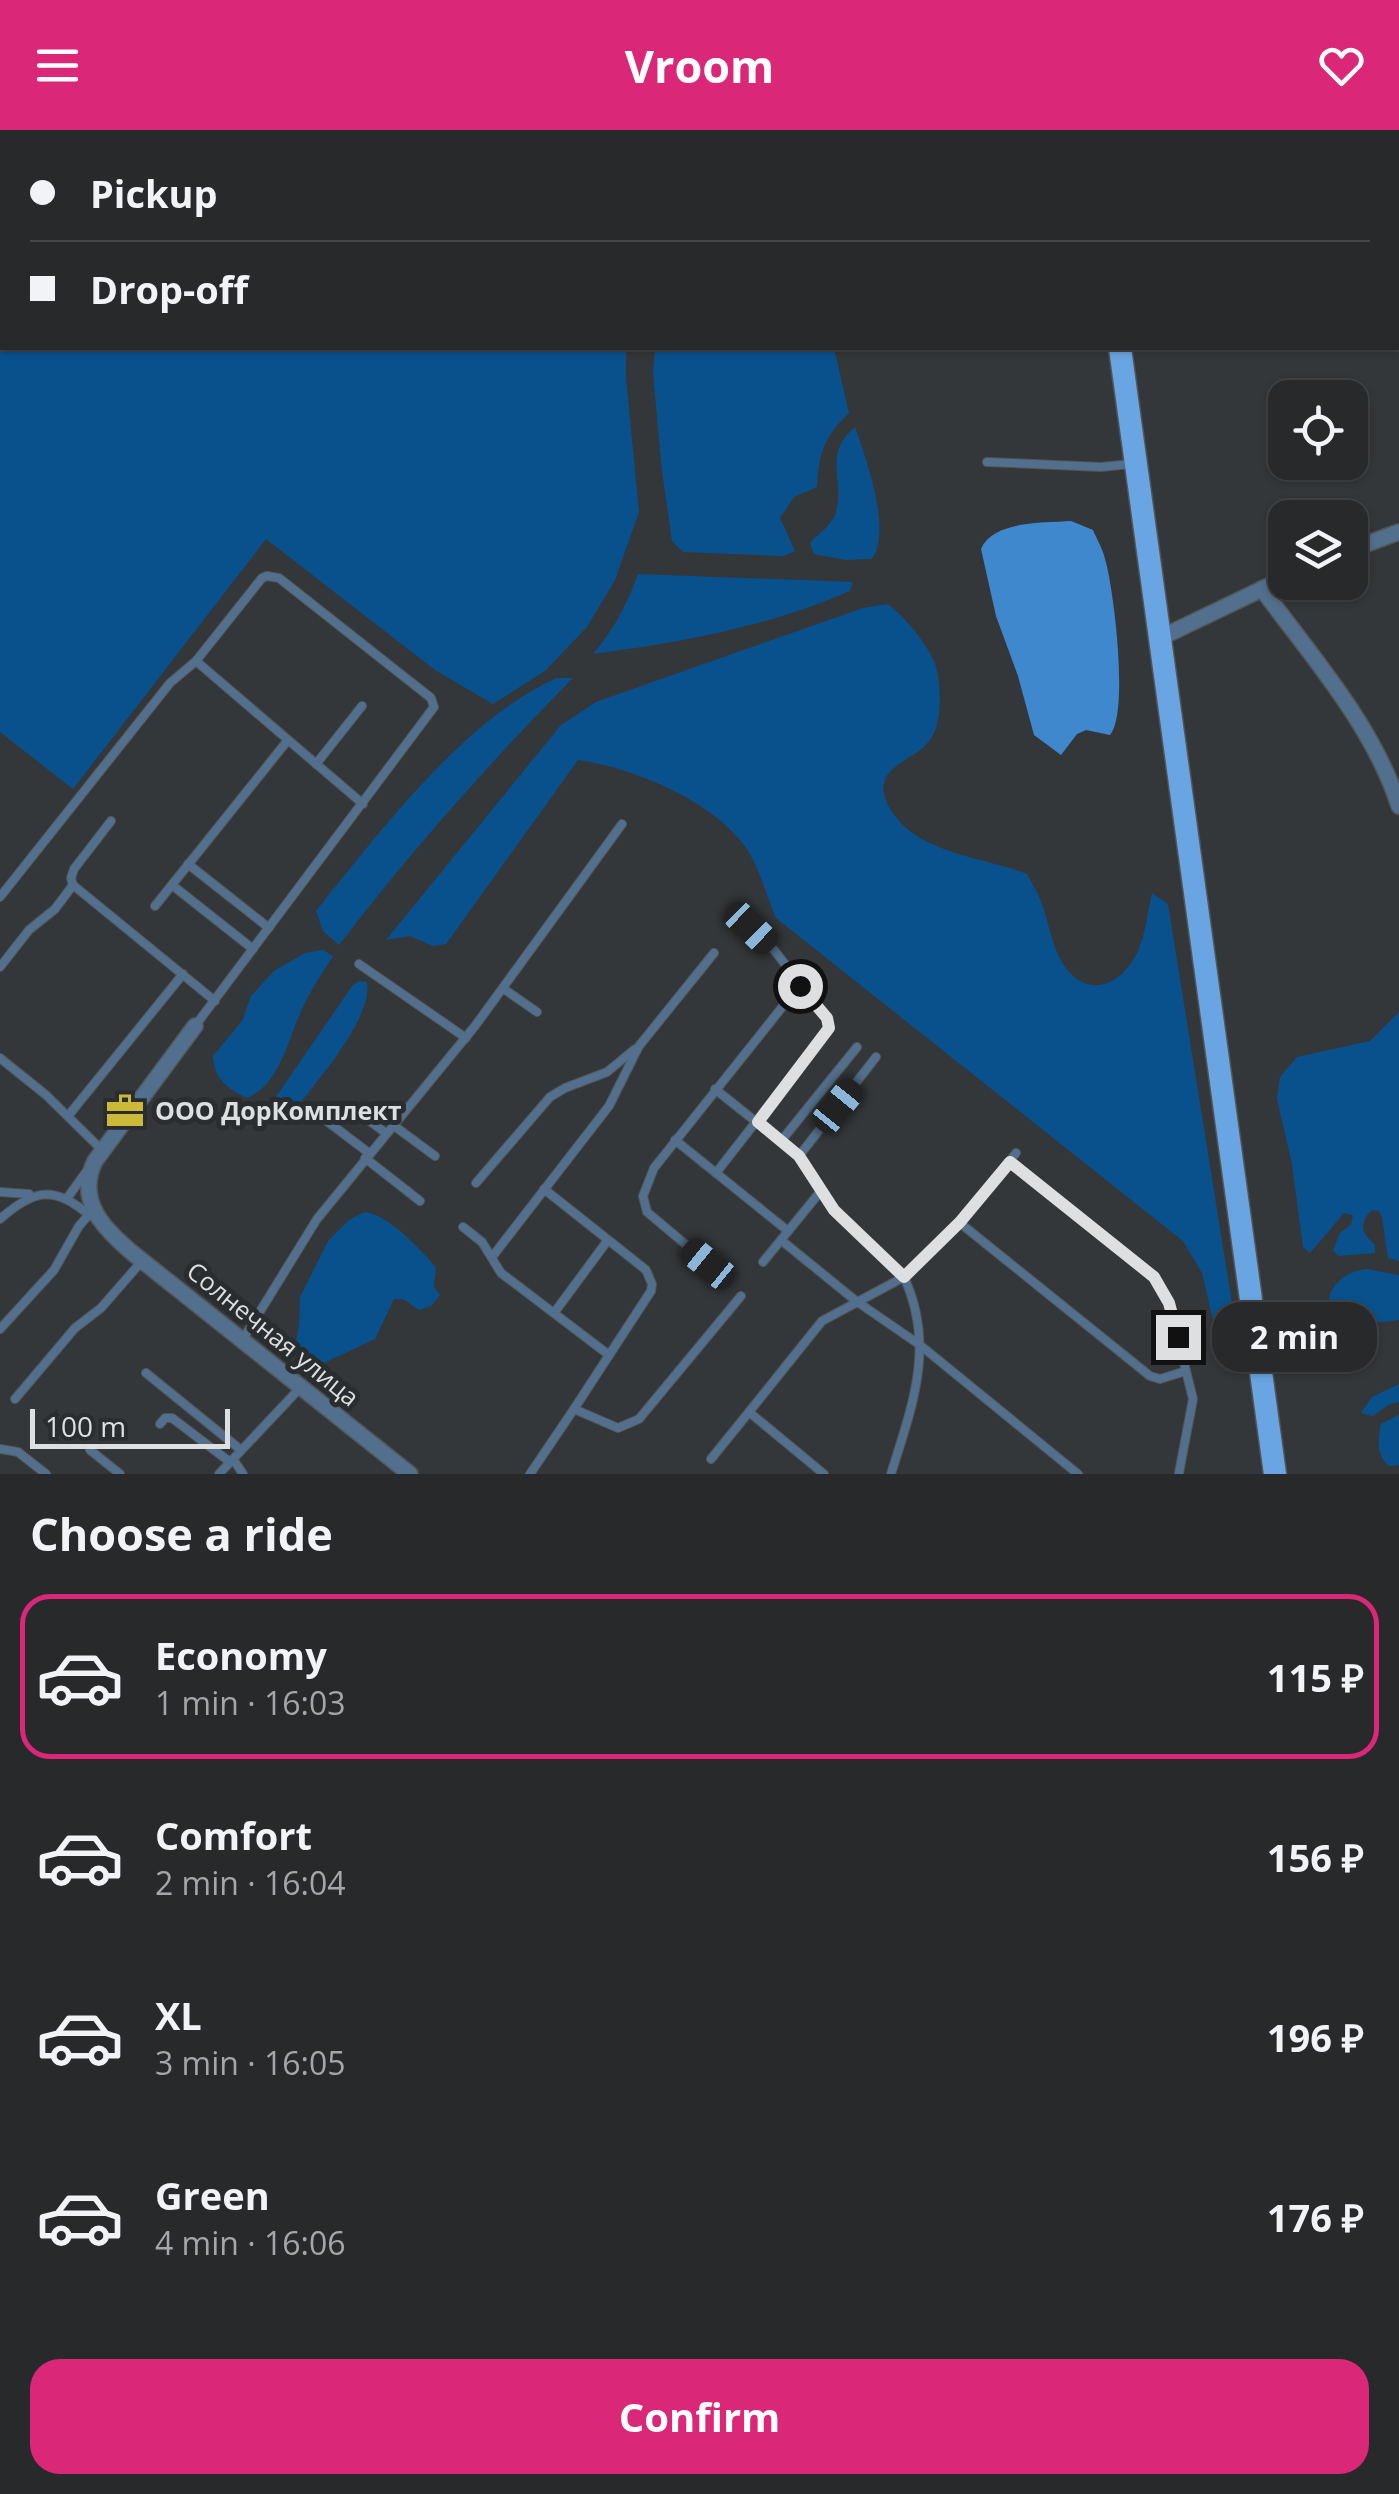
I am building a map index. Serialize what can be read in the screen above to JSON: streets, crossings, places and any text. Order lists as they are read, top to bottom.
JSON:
{
  "streets": {
    "street": ["Солнечная улица"]
  },
  "places": {
    "office": ["ООО ДорКомплект"]
  },
  "scale_bar": "100 m",
  "page": {
    "header": "Vroom",
    "banner": ["Pickup", "Drop-off"],
    "bubble": "2 min",
    "scale": "100 m",
    "heading": "Choose a ride",
    "list": [
      {
        "name": "Economy",
        "note": "1 min · 16:03",
        "value": "115 ₽"
      },
      {
        "name": "Comfort",
        "note": "2 min · 16:04",
        "value": "156 ₽"
      },
      {
        "name": "XL",
        "note": "3 min · 16:05",
        "value": "196 ₽"
      },
      {
        "name": "Green",
        "note": "4 min · 16:06",
        "value": "176 ₽"
      }
    ],
    "buttons": "Confirm"
  }
}
